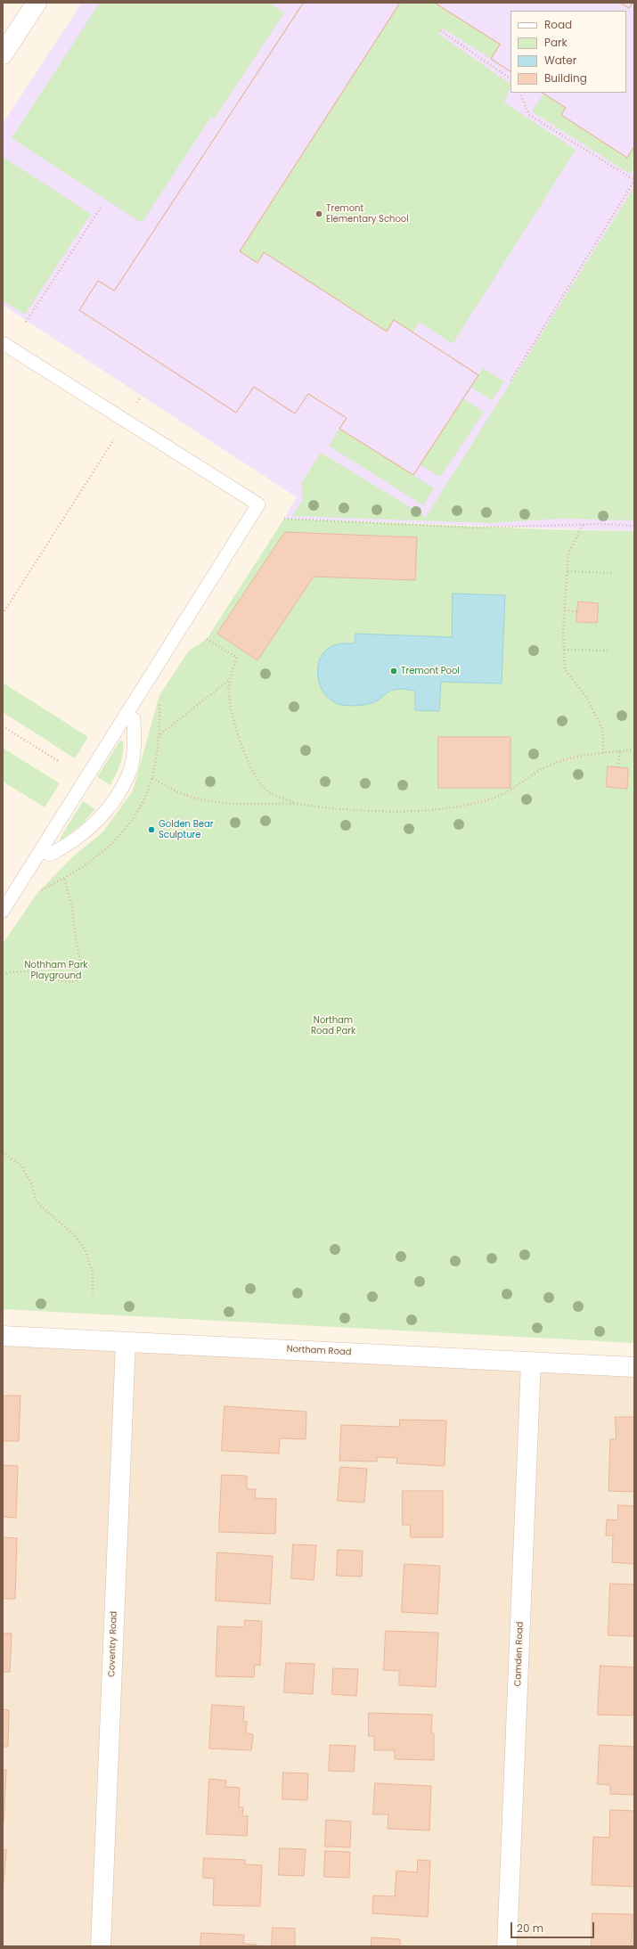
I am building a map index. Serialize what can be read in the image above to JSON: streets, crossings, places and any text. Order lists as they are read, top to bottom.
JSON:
{
  "streets": {
    "street": ["Northam Road", "Coventry Road", "Camden Road"]
  },
  "crossings": [
    ["Northam Road", "Coventry Road"],
    ["Northam Road", "Camden Road"]
  ],
  "parks": ["Nothham Park Playground", "Northam Road Park"],
  "places": ["Tremont Elementary School", "Tremont Pool", "Golden Bear Sculpture"],
  "legend": [
    "Road",
    "Park",
    "Water",
    "Building"
  ],
  "scale_bar": "20 m"
}
